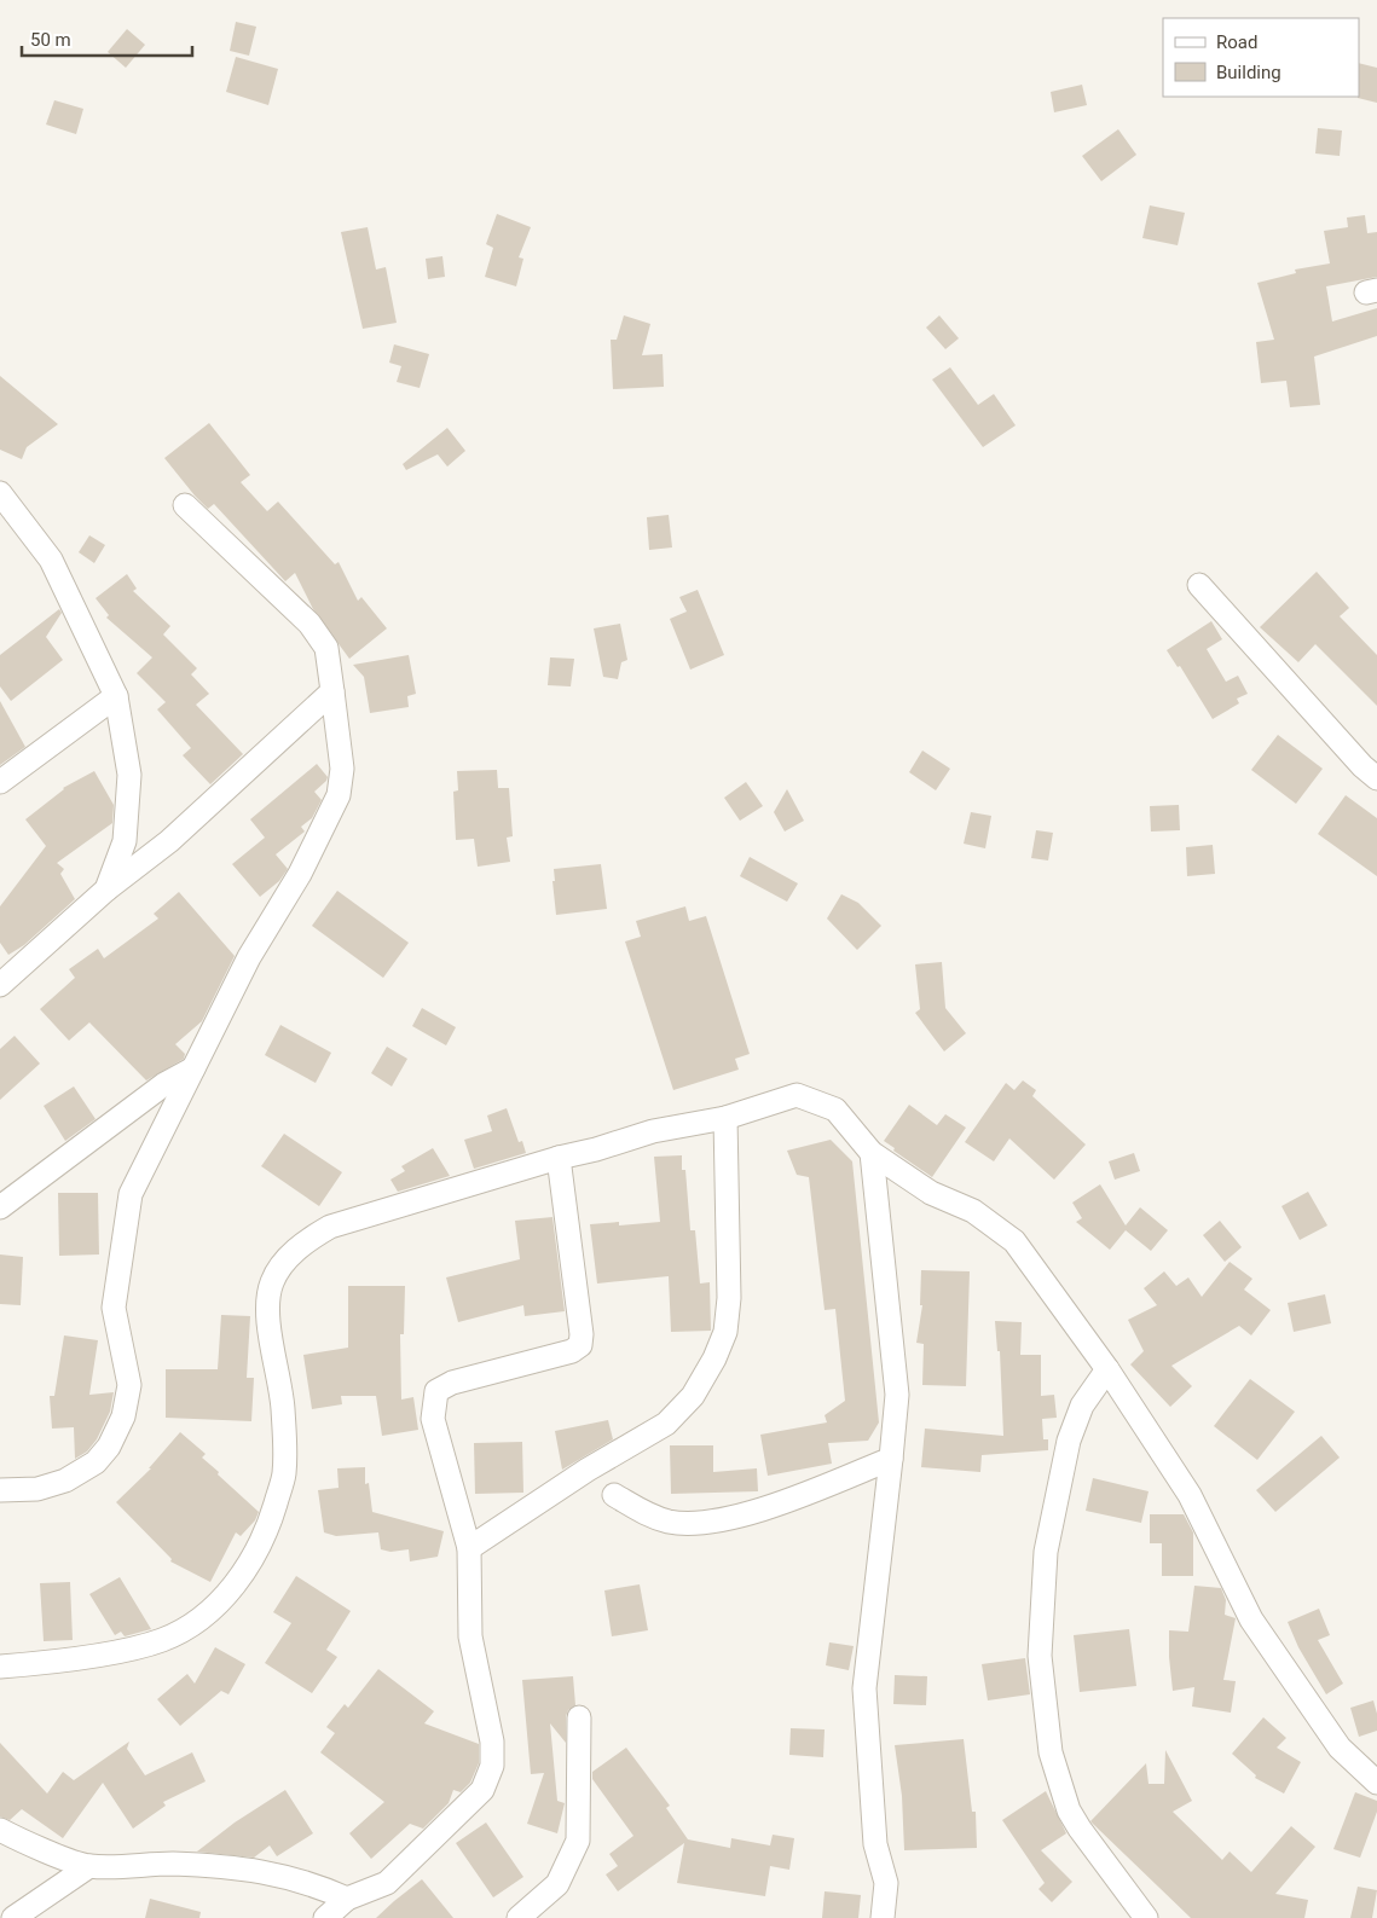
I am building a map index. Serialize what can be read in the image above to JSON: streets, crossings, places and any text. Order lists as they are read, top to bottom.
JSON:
{
  "legend": ["Road", "Building"],
  "scale_bar": "50 m"
}
